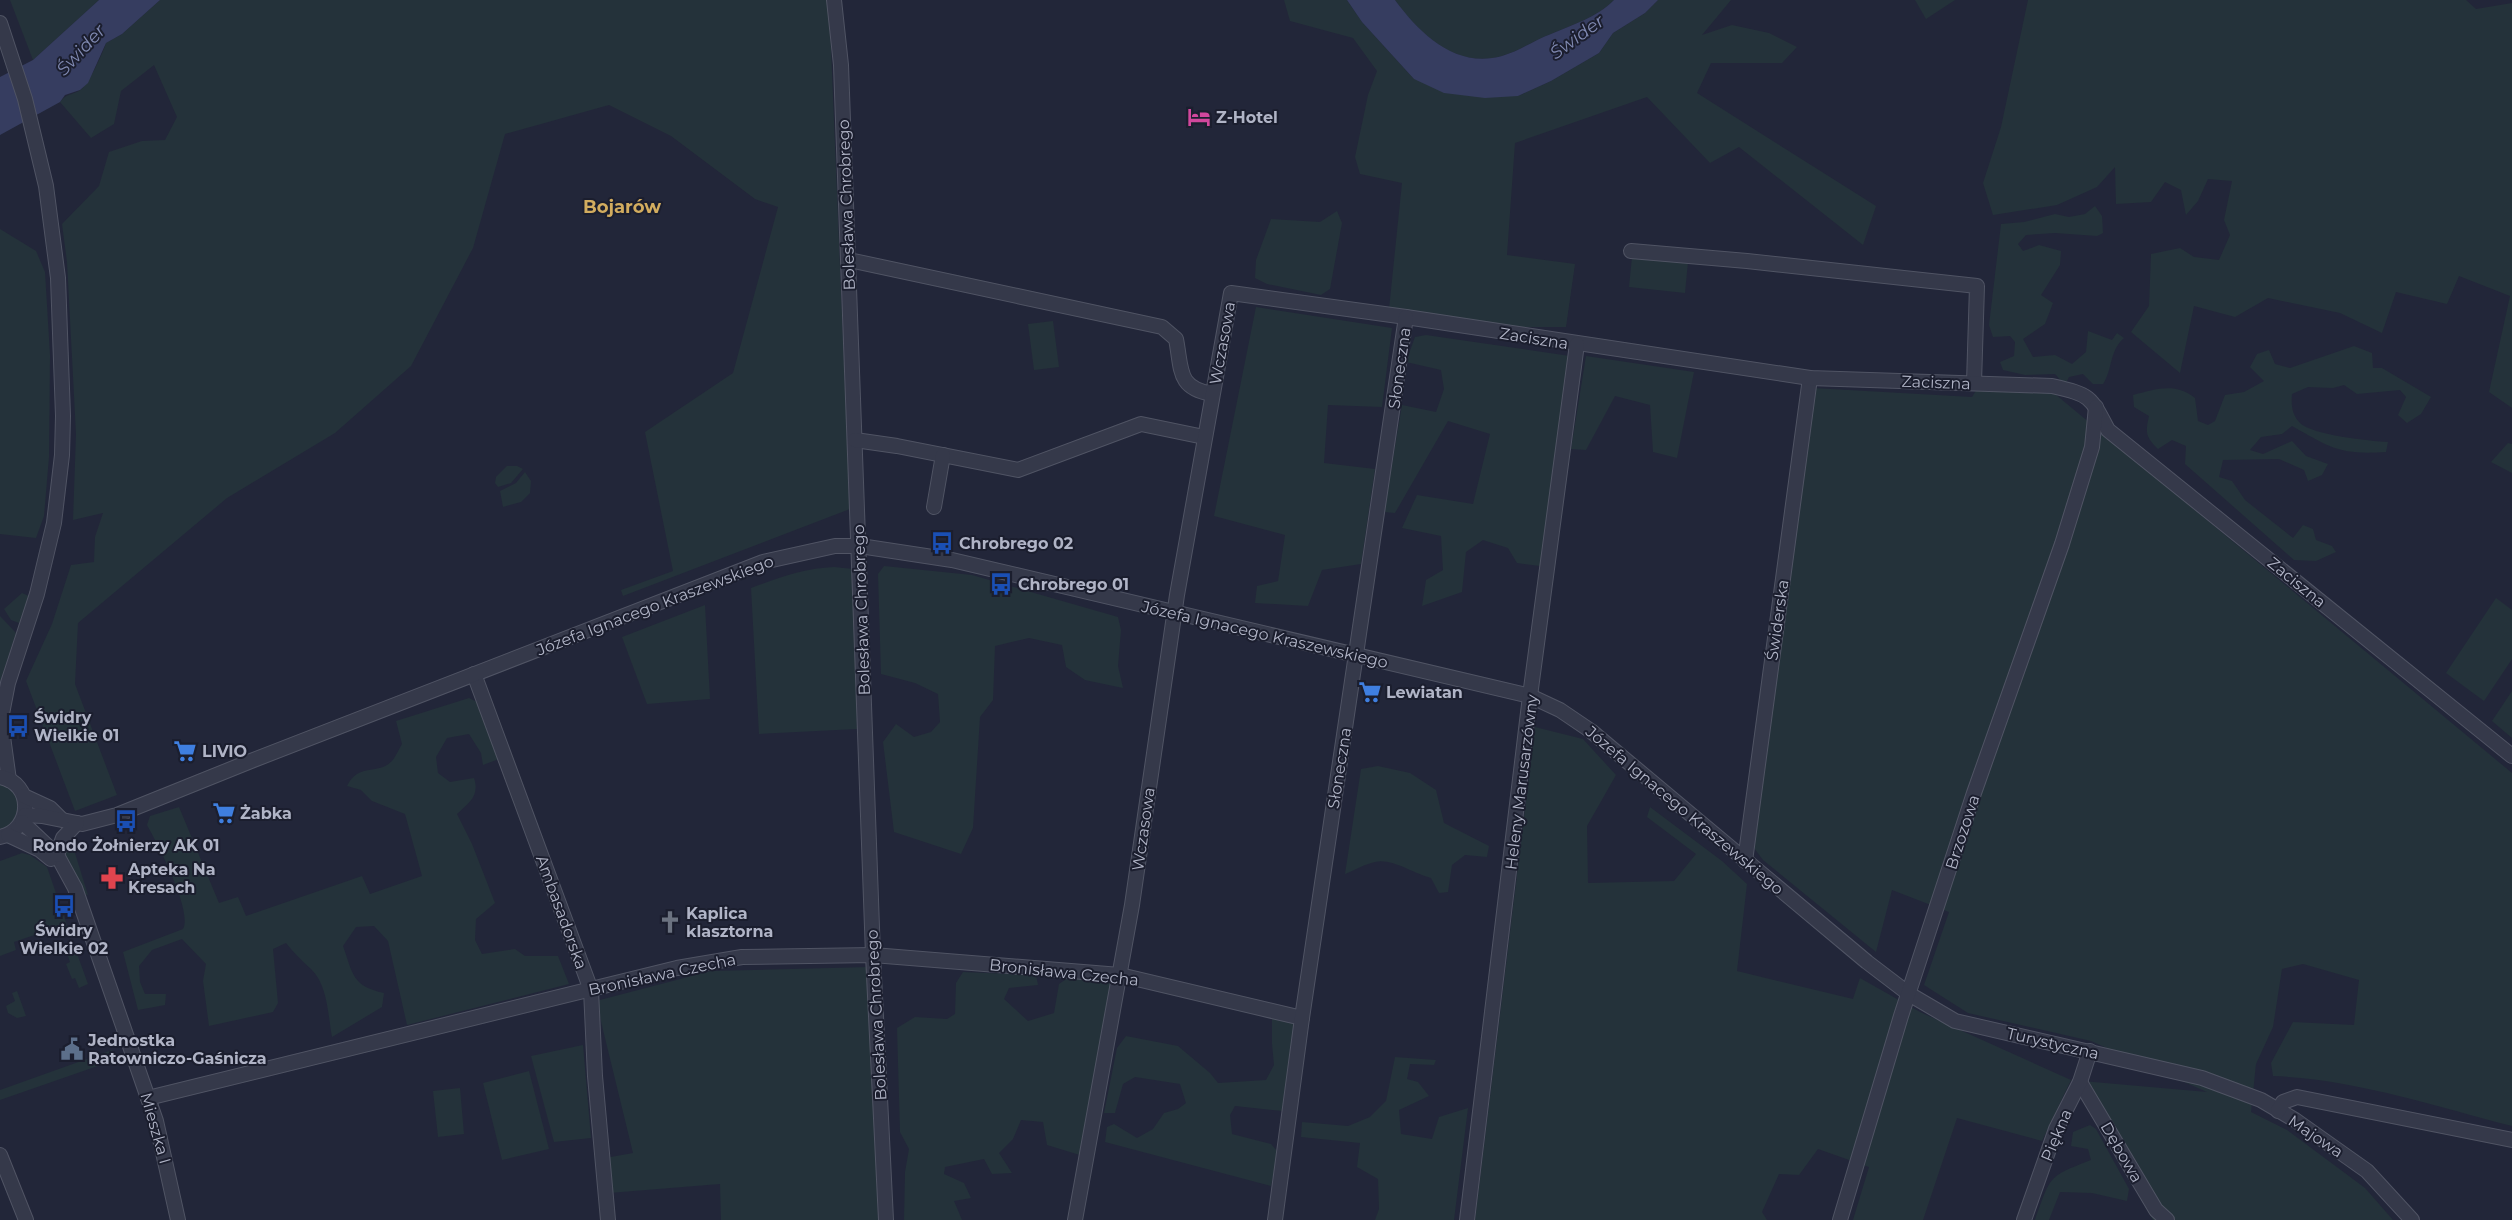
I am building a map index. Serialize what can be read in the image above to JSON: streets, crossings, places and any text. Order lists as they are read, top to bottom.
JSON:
{
  "streets": {
    "street": [
      "Bolesława Chrobrego",
      "Zaciszna",
      "Wczasowa",
      "Słoneczna",
      "Józefa Ignacego Kraszewskiego",
      "Świderska",
      "Heleny Marusarzówny",
      "Brzozowa",
      "Ambasadorska",
      "Bronisława Czecha",
      "Turystyczna",
      "Mieszka I",
      "Piękna",
      "Majowa",
      "Dębowa"
    ]
  },
  "crossings": [
    ["Bolesława Chrobrego", "Józefa Ignacego Kraszewskiego"],
    ["Bolesława Chrobrego", "Bronisława Czecha"],
    ["Zaciszna", "Wczasowa"],
    ["Zaciszna", "Słoneczna"],
    ["Zaciszna", "Świderska"],
    ["Zaciszna", "Heleny Marusarzówny"],
    ["Zaciszna", "Brzozowa"],
    ["Wczasowa", "Józefa Ignacego Kraszewskiego"],
    ["Wczasowa", "Bronisława Czecha"],
    ["Słoneczna", "Józefa Ignacego Kraszewskiego"],
    ["Słoneczna", "Bronisława Czecha"],
    ["Józefa Ignacego Kraszewskiego", "Świderska"],
    ["Józefa Ignacego Kraszewskiego", "Heleny Marusarzówny"],
    ["Józefa Ignacego Kraszewskiego", "Brzozowa"],
    ["Józefa Ignacego Kraszewskiego", "Ambasadorska"],
    ["Józefa Ignacego Kraszewskiego", "Turystyczna"],
    ["Józefa Ignacego Kraszewskiego", "Mieszka I"],
    ["Brzozowa", "Turystyczna"],
    ["Ambasadorska", "Bronisława Czecha"],
    ["Bronisława Czecha", "Mieszka I"],
    ["Turystyczna", "Piękna"],
    ["Turystyczna", "Majowa"],
    ["Piękna", "Dębowa"]
  ],
  "districts": ["Bojarów"],
  "water": ["Świder"],
  "places": {
    "hotel": ["Z-Hotel"],
    "bus stop": [
      "Chrobrego 02",
      "Chrobrego 01",
      "Świdry Wielkie 01",
      "Rondo Żołnierzy AK 01",
      "Świdry Wielkie 02"
    ],
    "supermarket": ["Lewiatan", "LIVIO", "Żabka"],
    "pharmacy": ["Apteka Na Kresach"],
    "church": ["Kaplica klasztorna"],
    "public building": ["Jednostka Ratowniczo-Gaśnicza"]
  }
}
